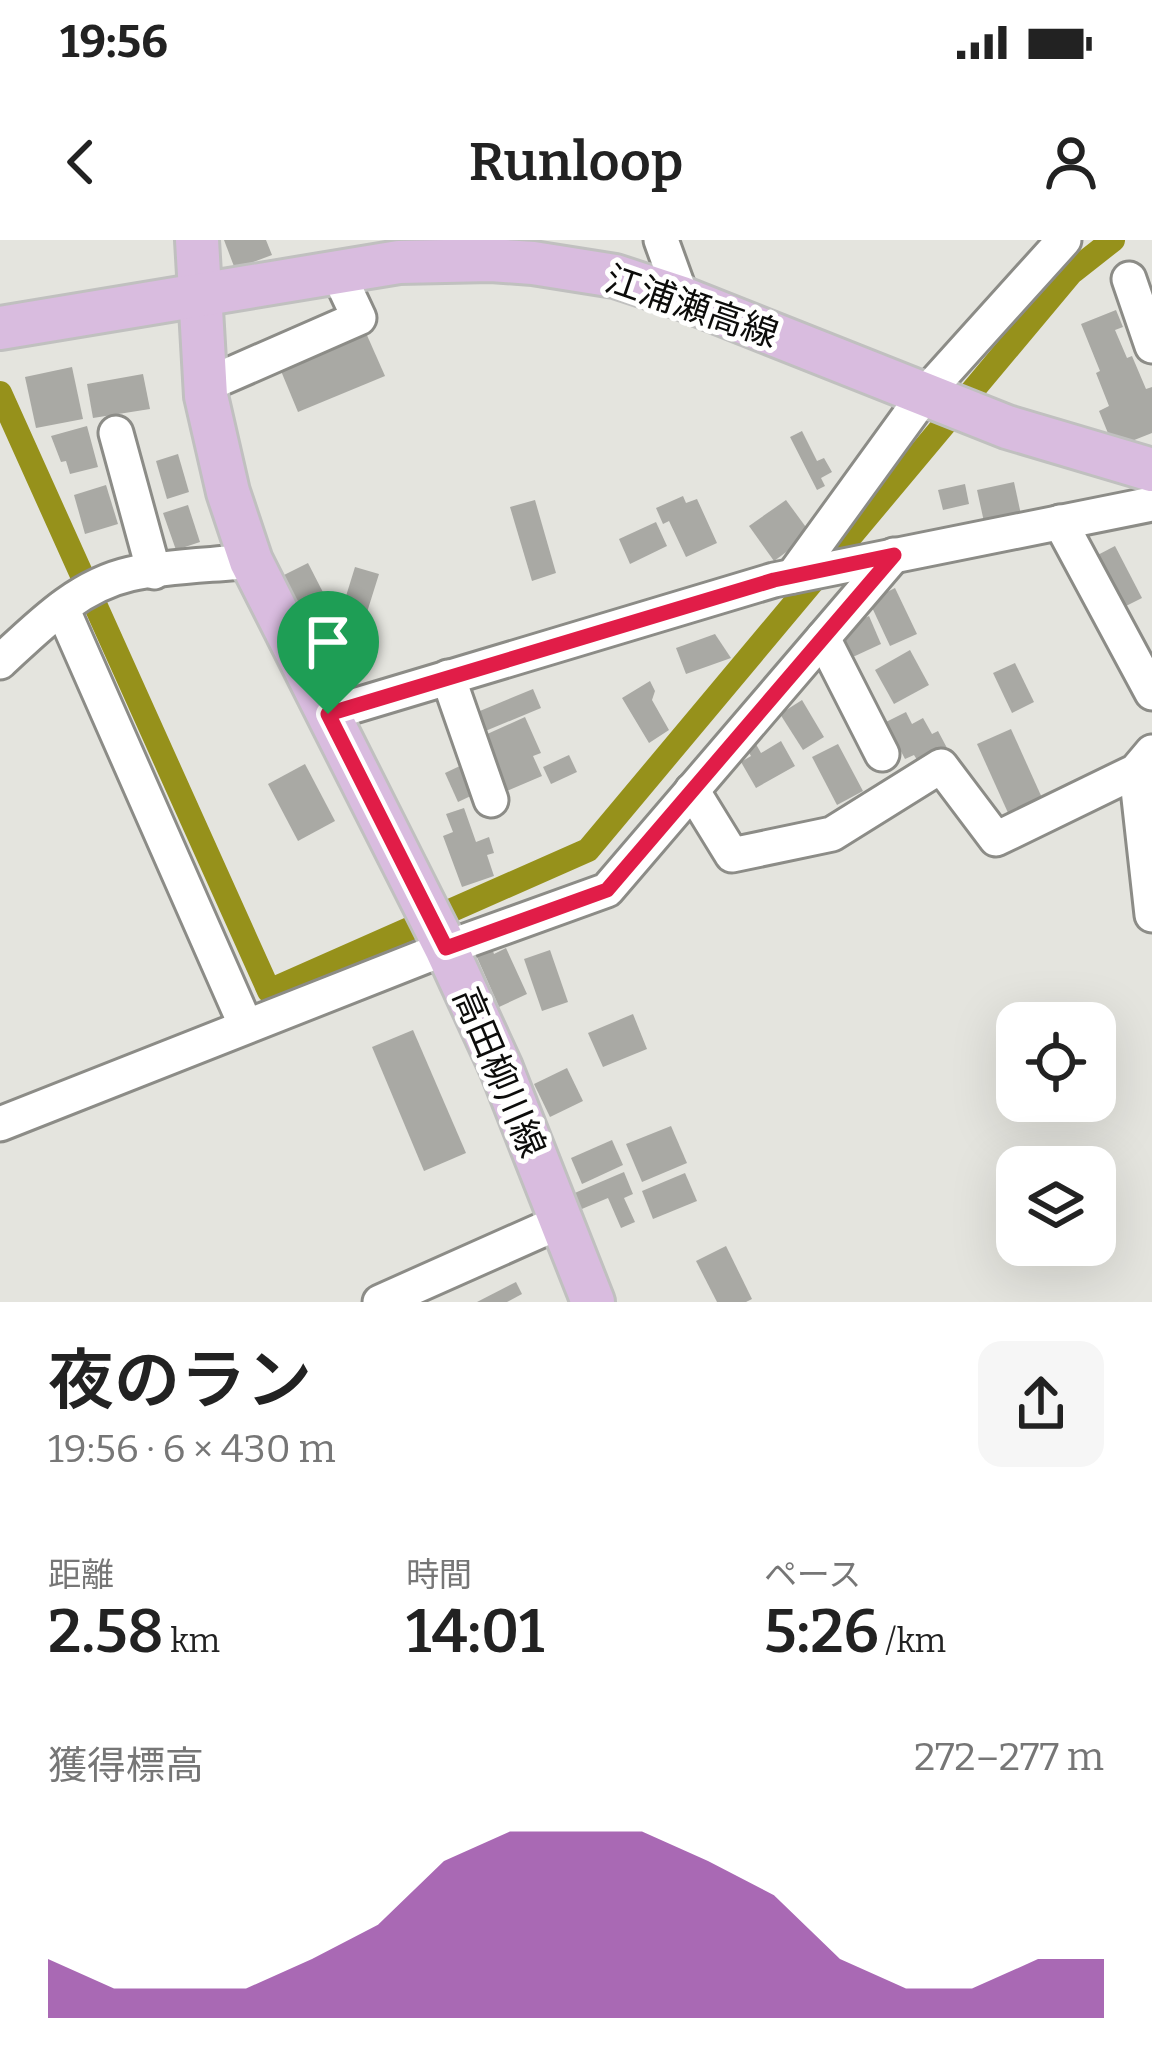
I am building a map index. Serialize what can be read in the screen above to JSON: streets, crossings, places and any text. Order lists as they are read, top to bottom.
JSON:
{
  "streets": {
    "main road": ["江浦瀬高線", "高田柳川線"]
  },
  "crossings": [
    ["江浦瀬高線", "高田柳川線"]
  ],
  "page": {
    "status": "19:56",
    "header": "Runloop",
    "heading": ["夜のラン", "19:56 · 6 × 430 m"],
    "stats": [
      ["距離", "2.58 km"],
      ["時間", "14:01"],
      ["ペース", "5:26 /km"]
    ],
    "chart": ["獲得標高", "272–277 m"]
  }
}
